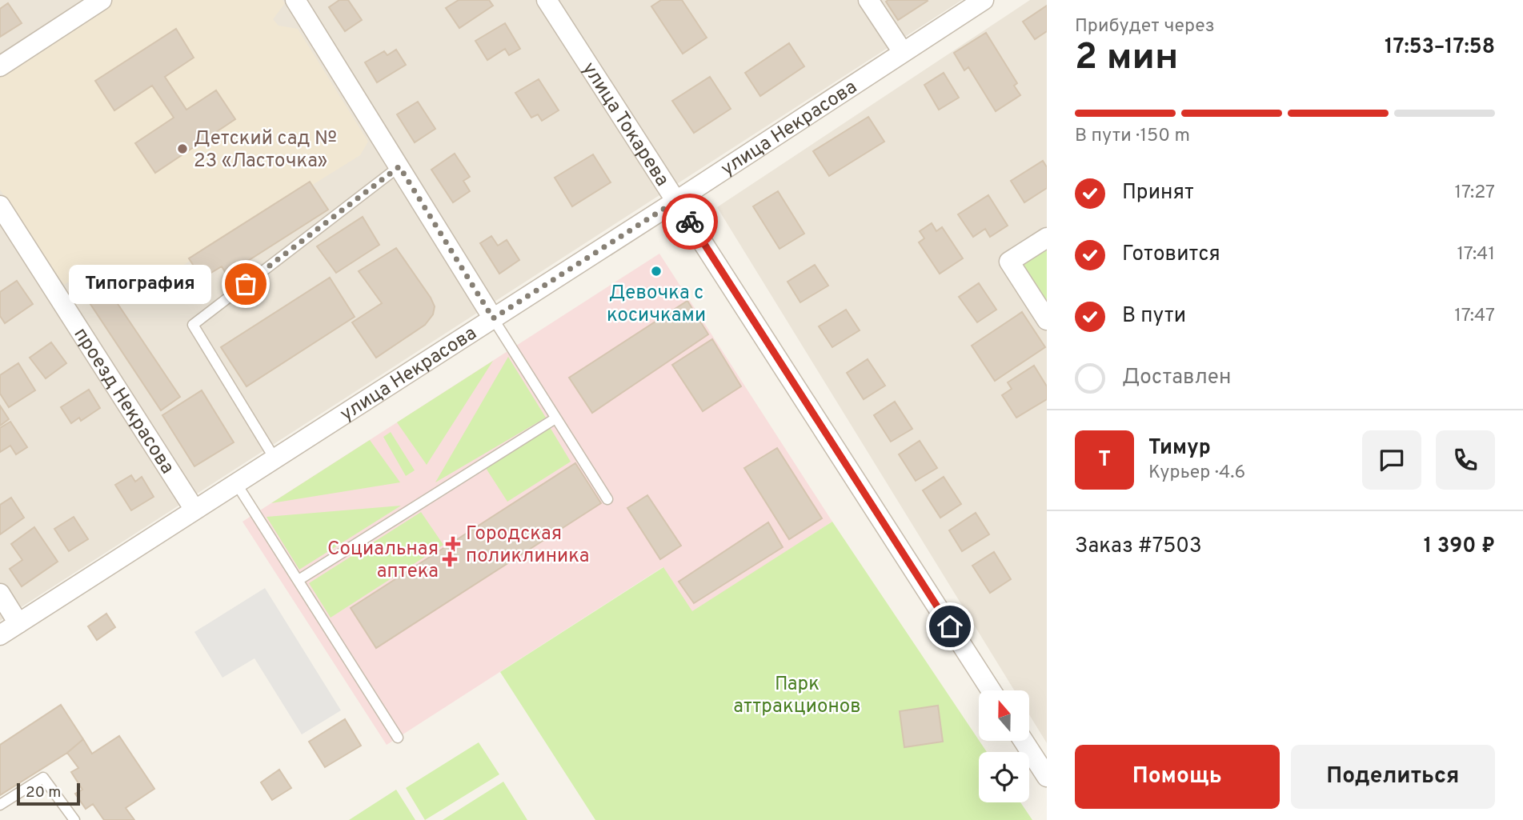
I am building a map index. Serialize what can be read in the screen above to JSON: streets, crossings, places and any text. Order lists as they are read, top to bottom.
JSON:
{
  "streets": {
    "street": ["улица Токарева", "улица Некрасова", "проезд Некрасова"]
  },
  "crossings": [
    ["улица Токарева", "улица Некрасова"],
    ["улица Некрасова", "проезд Некрасова"]
  ],
  "parks": ["Парк аттракционов"],
  "places": {
    "other": ["Детский сад № 23 «Ласточка»", "Девочка с косичками", "Типография"],
    "health": ["Городская поликлиника", "Социальная аптека"]
  },
  "scale_bar": "20 m",
  "north": "top",
  "page": {
    "heading": ["2 мин", "Прибудет через", "17:53–17:58"],
    "panel": [
      "Тимур",
      "Курьер · 4.6",
      "Заказ #7503",
      "1 390 ₽"
    ],
    "bar": "В пути · 150 m",
    "list": [
      ["Принят", "17:27"],
      ["Готовится", "17:41"],
      ["В пути", "17:47"],
      "Доставлен"
    ],
    "bubble": "Типография",
    "round": "Т",
    "buttons": ["Помощь", "Поделиться"],
    "scale": "20 m"
  }
}
